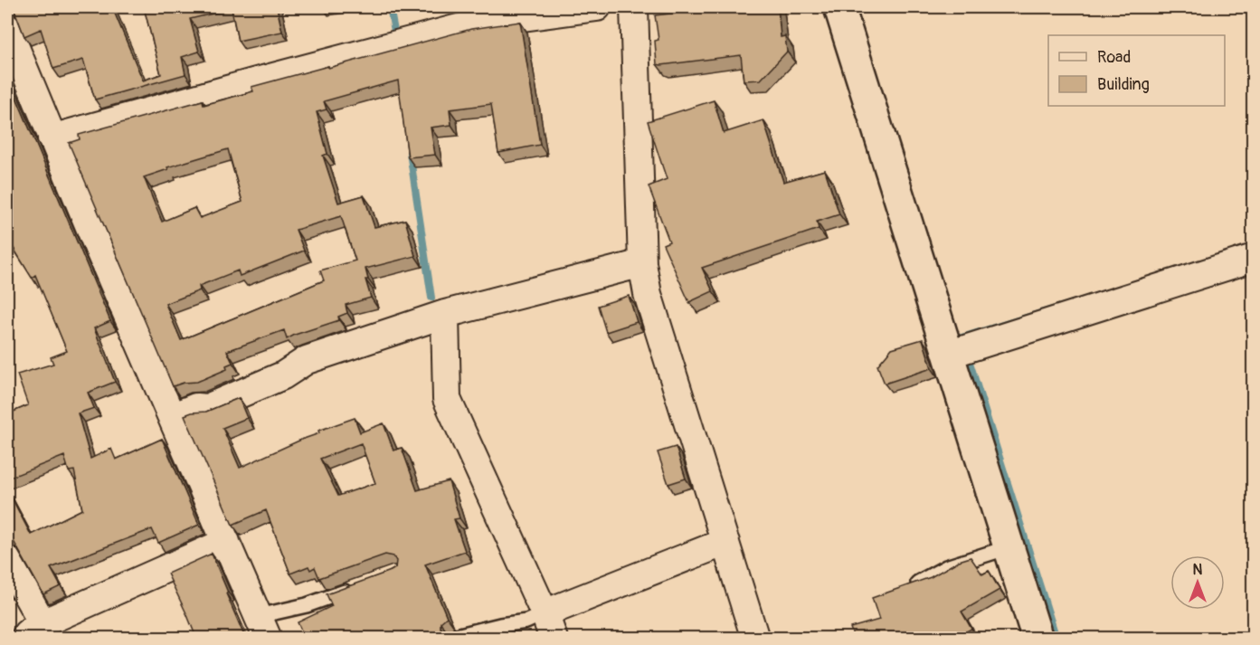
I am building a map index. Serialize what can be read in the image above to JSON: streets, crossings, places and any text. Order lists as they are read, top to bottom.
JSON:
{
  "legend": ["Road", "Building"],
  "north": "top"
}
